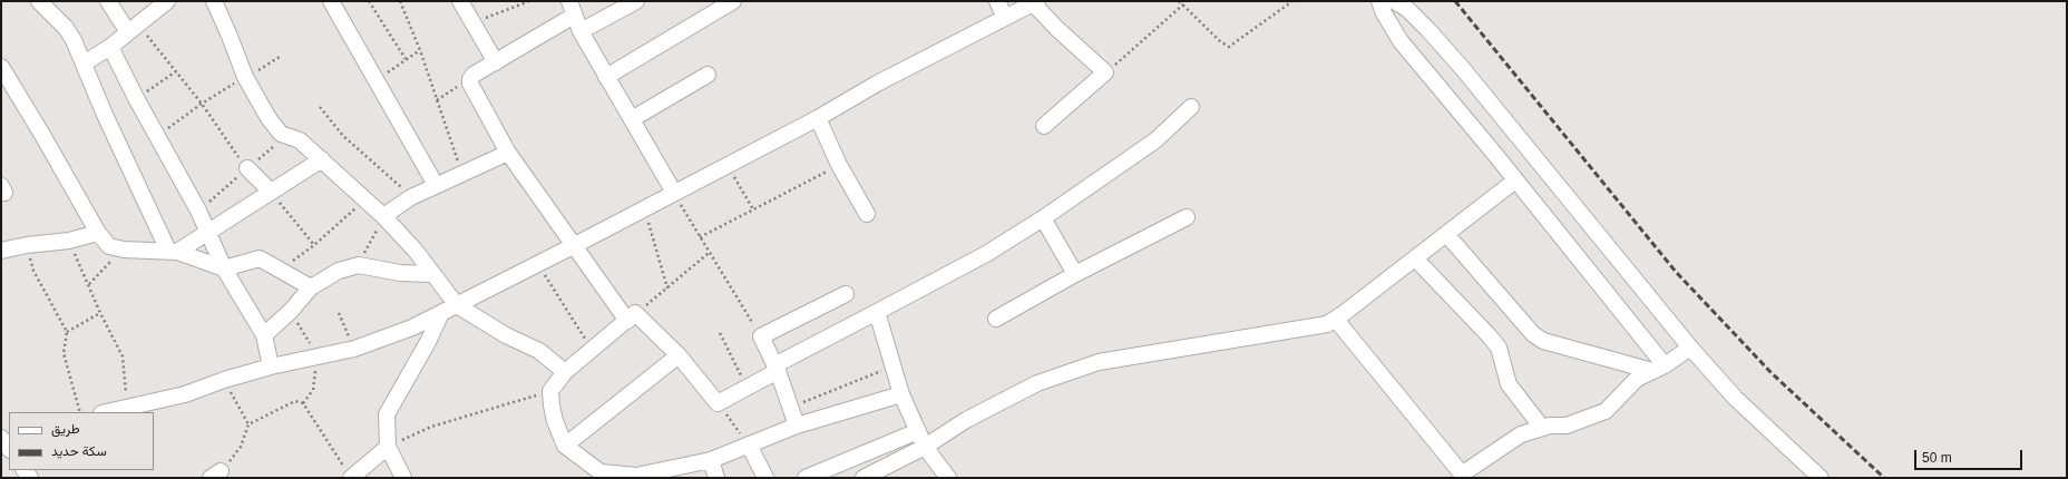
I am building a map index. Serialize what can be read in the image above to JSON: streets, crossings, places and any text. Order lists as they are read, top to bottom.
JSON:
{
  "legend": ["طريق", "سكة حديد"],
  "scale_bar": "50 m"
}
